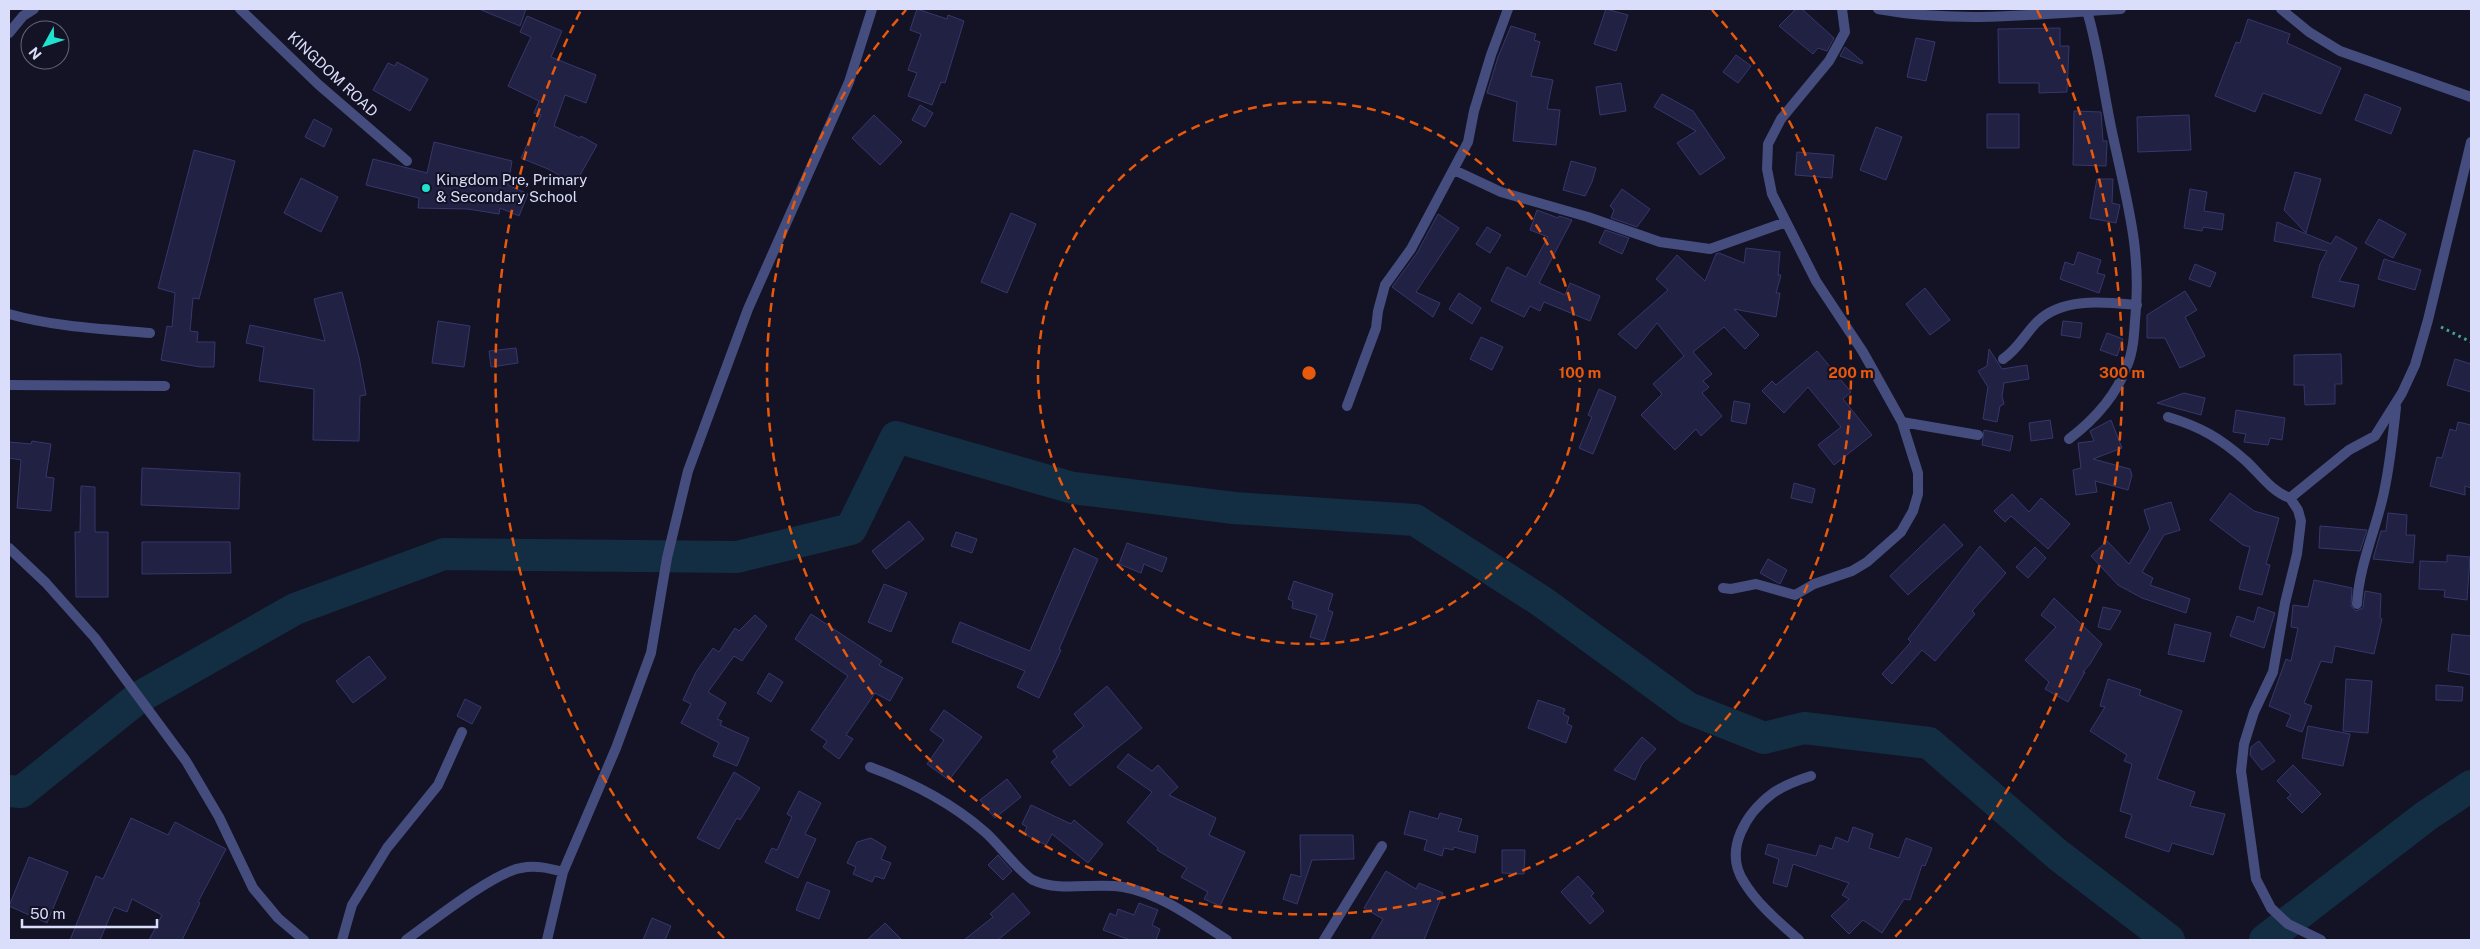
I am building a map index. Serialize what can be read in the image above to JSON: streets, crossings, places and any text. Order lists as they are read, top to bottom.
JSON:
{
  "streets": {
    "street": ["KINGDOM ROAD"]
  },
  "places": ["Kingdom Pre, Primary & Secondary School"],
  "scale_bar": "50 m",
  "north": "bottom left",
  "rings": ["100 m", "200 m", "300 m"]
}
